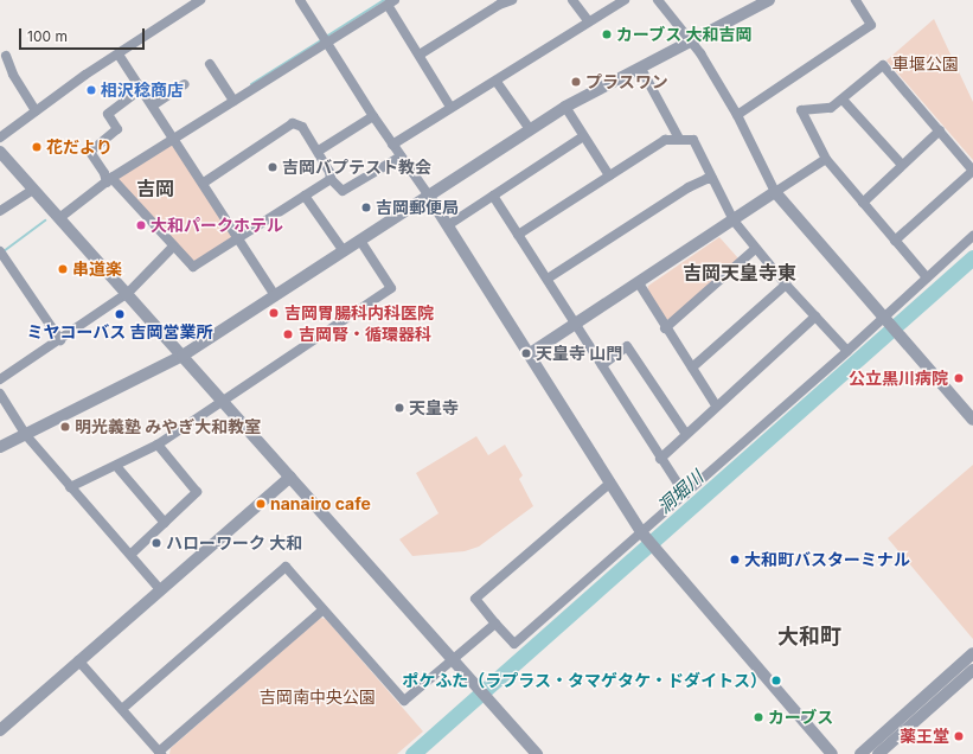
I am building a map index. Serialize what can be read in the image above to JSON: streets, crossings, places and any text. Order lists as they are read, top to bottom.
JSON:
{
  "districts": ["吉岡", "吉岡天皇寺東", "大和町"],
  "water": ["洞堀川"],
  "parks": ["車堰公園", "吉岡南中央公園"],
  "places": [
    "カーブス 大和吉岡",
    "プラスワン",
    "相沢稔商店",
    "花だより",
    "吉岡バプテスト教会",
    "吉岡郵便局",
    "大和パークホテル",
    "串道楽",
    "吉岡胃腸科内科医院",
    "ミヤコーバス 吉岡営業所",
    "吉岡腎・循環器科",
    "天皇寺 山門",
    "公立黒川病院",
    "天皇寺",
    "明光義塾 みやぎ大和教室",
    "nanairo cafe",
    "ハローワーク 大和",
    "大和町バスターミナル",
    "ポケふた（ラプラス・タマゲタケ・ドダイトス）",
    "カーブス",
    "薬王堂"
  ],
  "scale_bar": "100 m"
}
